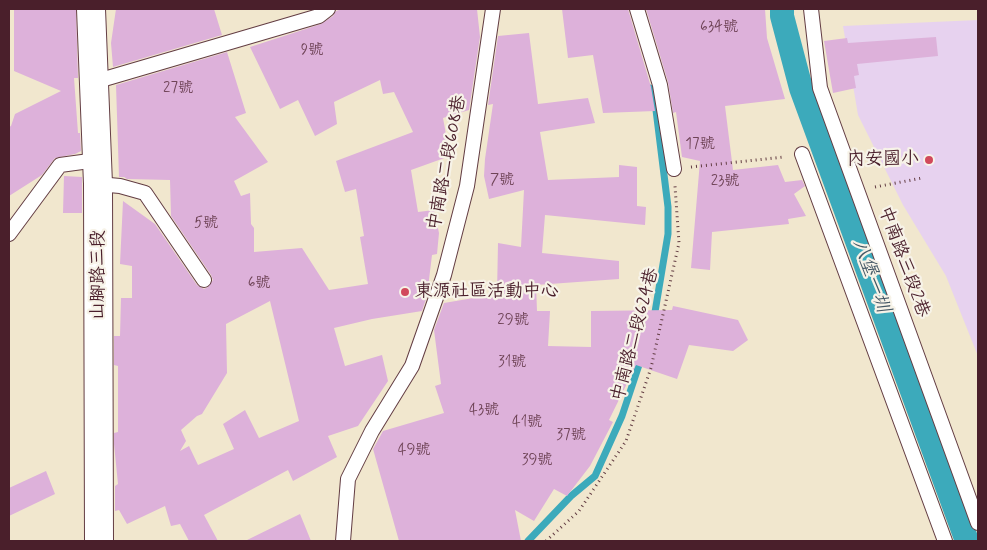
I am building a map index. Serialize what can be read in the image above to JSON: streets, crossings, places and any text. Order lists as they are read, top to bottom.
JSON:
{
  "streets": {
    "main road": ["山腳路三段"],
    "lane": ["中南路二段608巷", "中南路三段2巷"],
    "path": ["中南路二段624巷"]
  },
  "water": ["八堡一圳"],
  "places": ["內安國小", "東源社區活動中心"],
  "house_numbers": [
    "634號",
    "9號",
    "27號",
    "17號",
    "7號",
    "23號",
    "5號",
    "6號",
    "29號",
    "31號",
    "43號",
    "41號",
    "37號",
    "49號",
    "39號"
  ]
}
